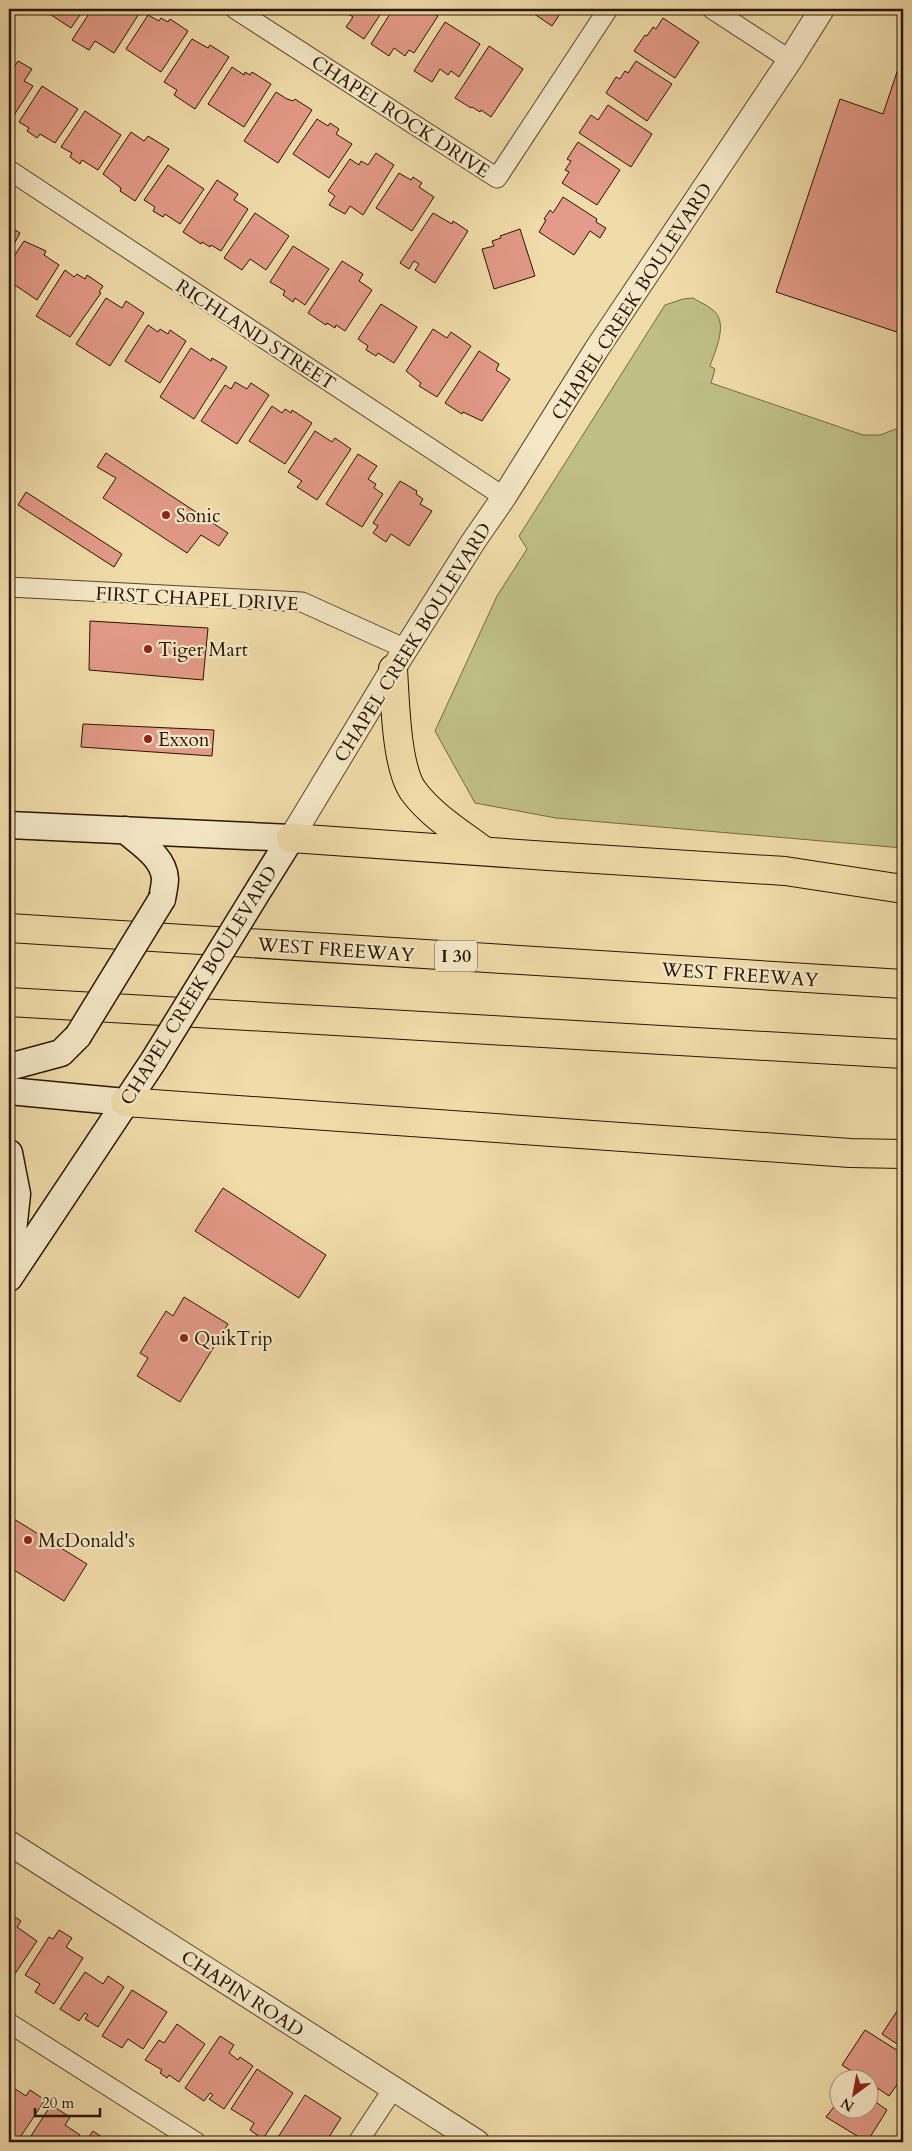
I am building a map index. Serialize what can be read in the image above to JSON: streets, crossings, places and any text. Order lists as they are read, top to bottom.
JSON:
{
  "streets": {
    "highway": ["WEST FREEWAY", "I 30"],
    "main road": ["CHAPEL CREEK BOULEVARD"],
    "street": [
      "CHAPEL ROCK DRIVE",
      "RICHLAND STREET",
      "FIRST CHAPEL DRIVE",
      "CHAPIN ROAD"
    ]
  },
  "crossings": [
    ["CHAPEL CREEK BOULEVARD", "RICHLAND STREET"],
    ["CHAPEL CREEK BOULEVARD", "FIRST CHAPEL DRIVE"]
  ],
  "places": [
    "Sonic",
    "Tiger Mart",
    "Exxon",
    "QuikTrip",
    "McDonald's"
  ],
  "scale_bar": "20 m",
  "north": "bottom left"
}
